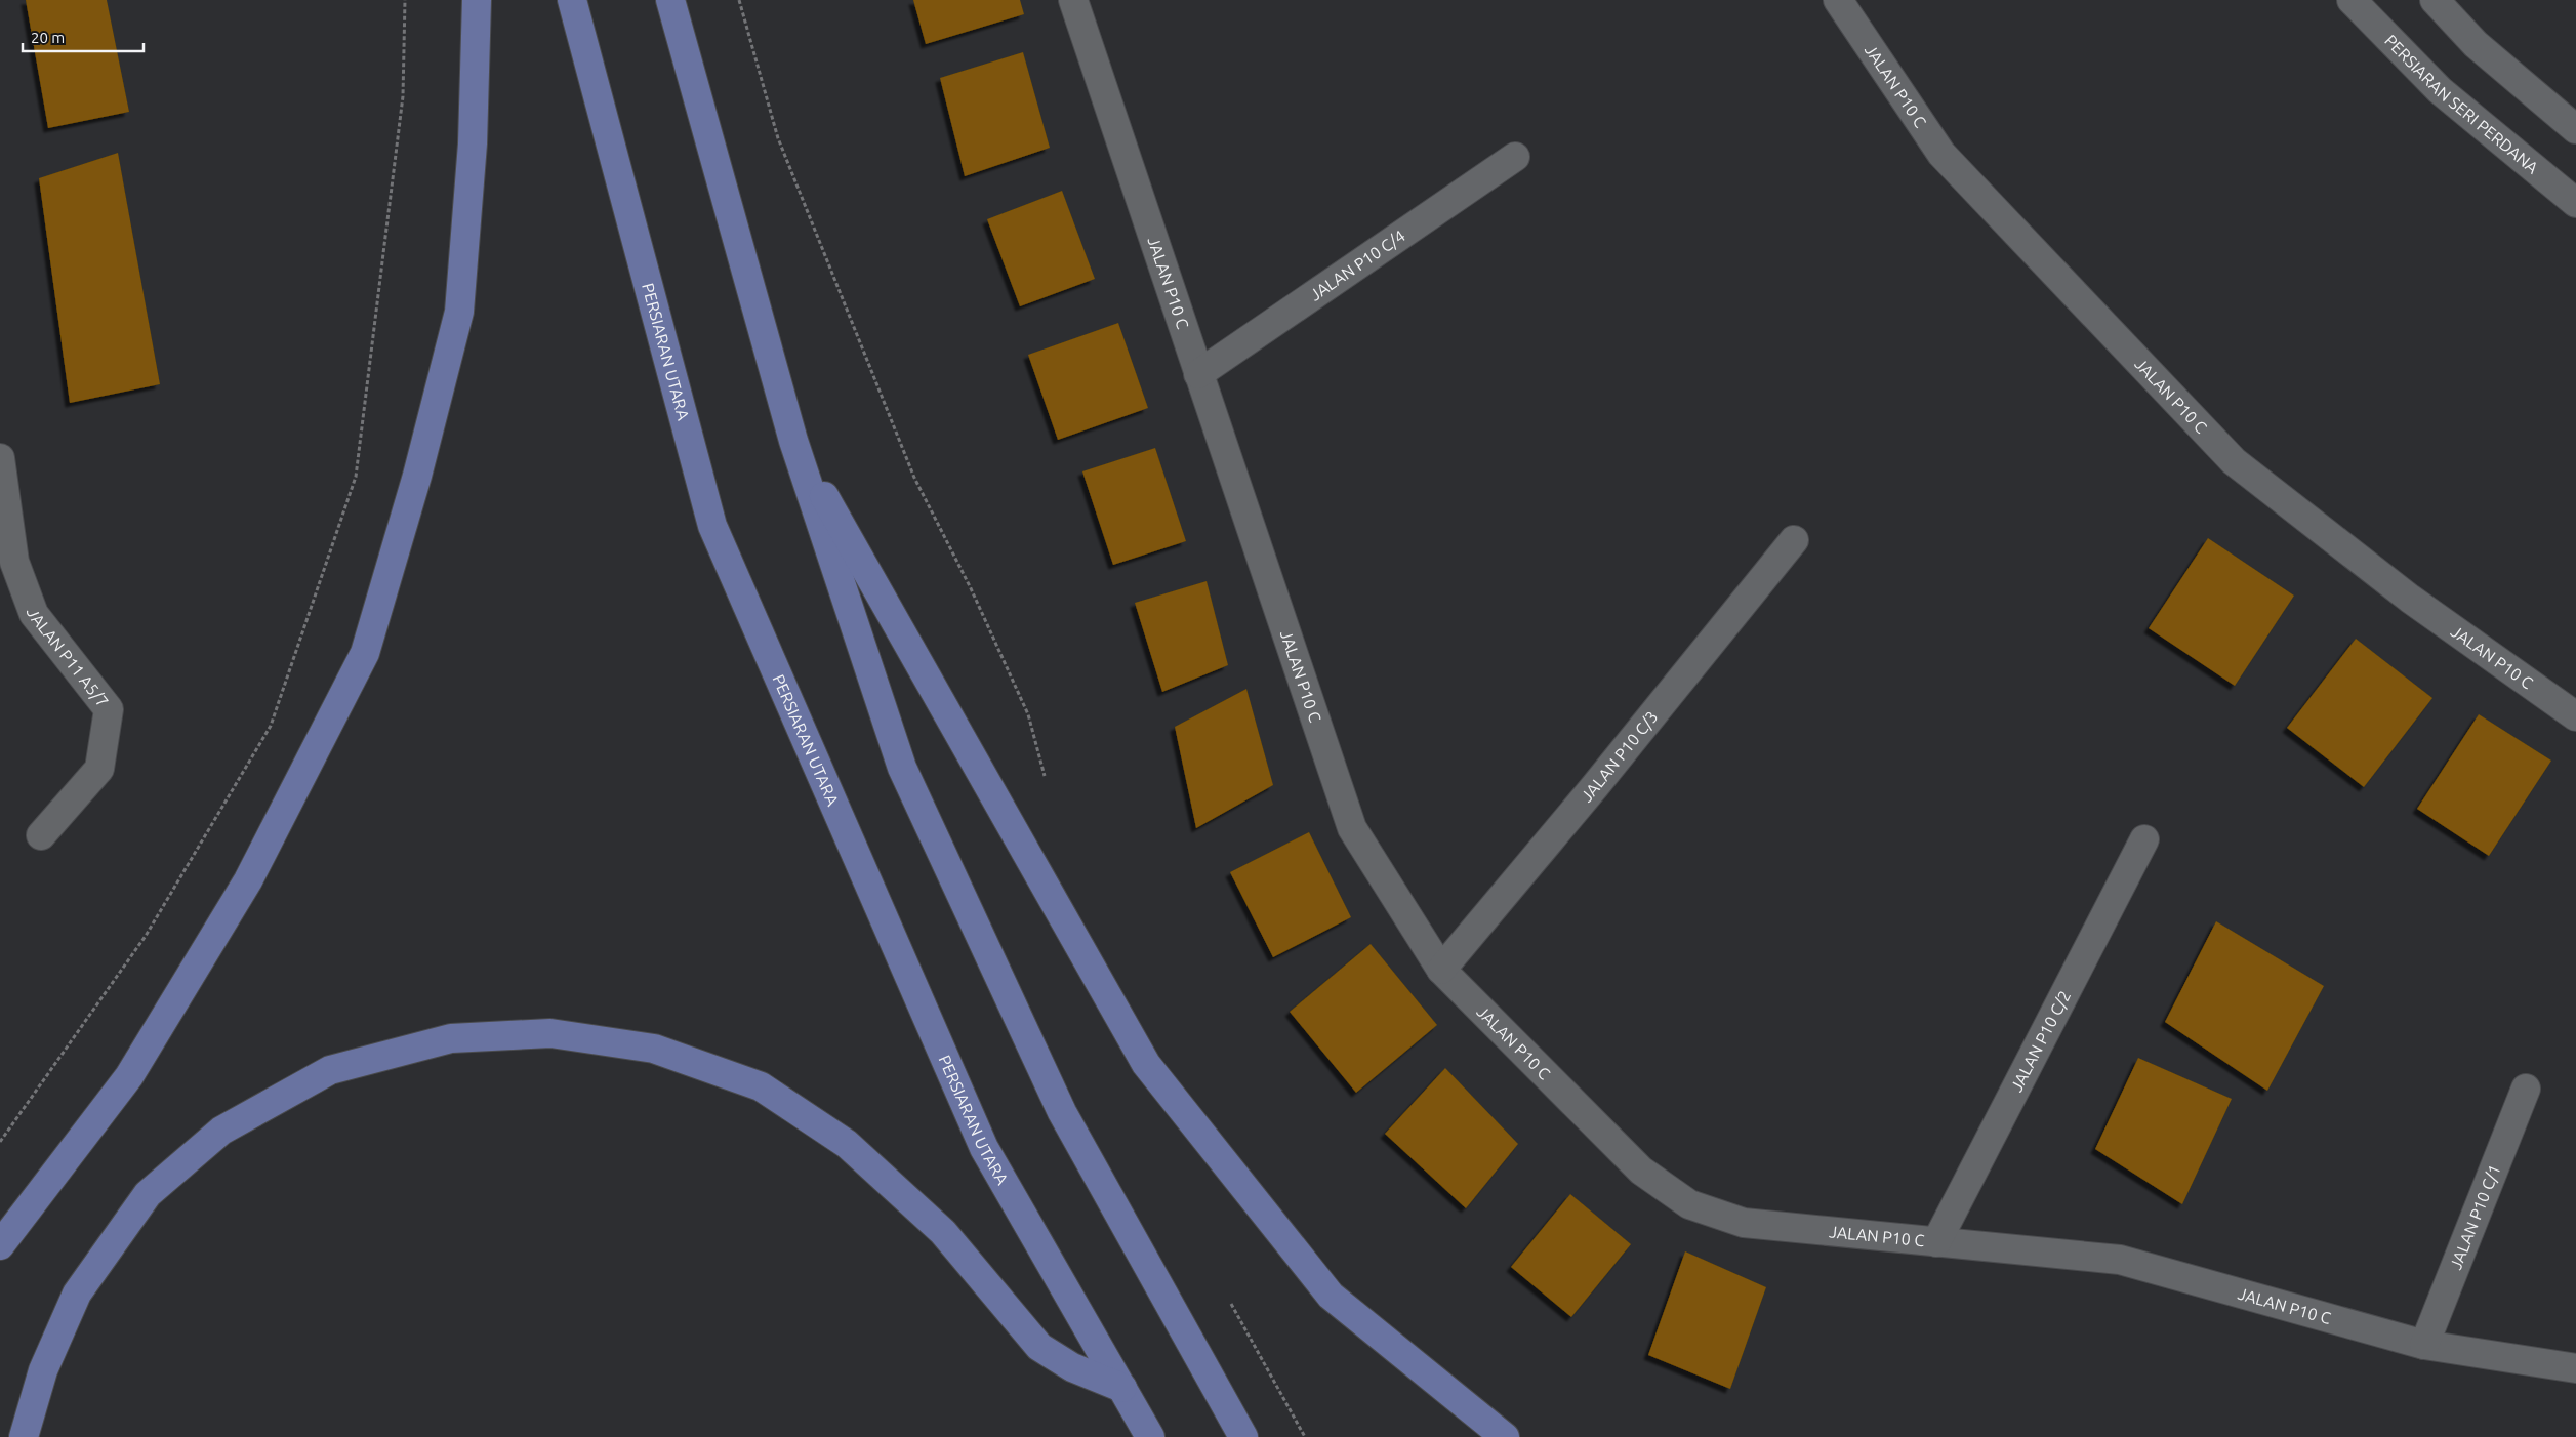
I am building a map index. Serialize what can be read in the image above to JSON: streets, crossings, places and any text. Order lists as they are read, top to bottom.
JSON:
{
  "streets": {
    "main road": ["PERSIARAN UTARA"],
    "street": [
      "JALAN P10 C",
      "PERSIARAN SERI PERDANA",
      "JALAN P10 C/4",
      "JALAN P11 A5/7",
      "JALAN P10 C/3",
      "JALAN P10 C/2",
      "JALAN P10 C/1"
    ]
  },
  "crossings": [
    ["JALAN P10 C", "JALAN P10 C/4"],
    ["JALAN P10 C", "JALAN P10 C/3"],
    ["JALAN P10 C", "JALAN P10 C/2"],
    ["JALAN P10 C", "JALAN P10 C/1"]
  ],
  "scale_bar": "20 m"
}
